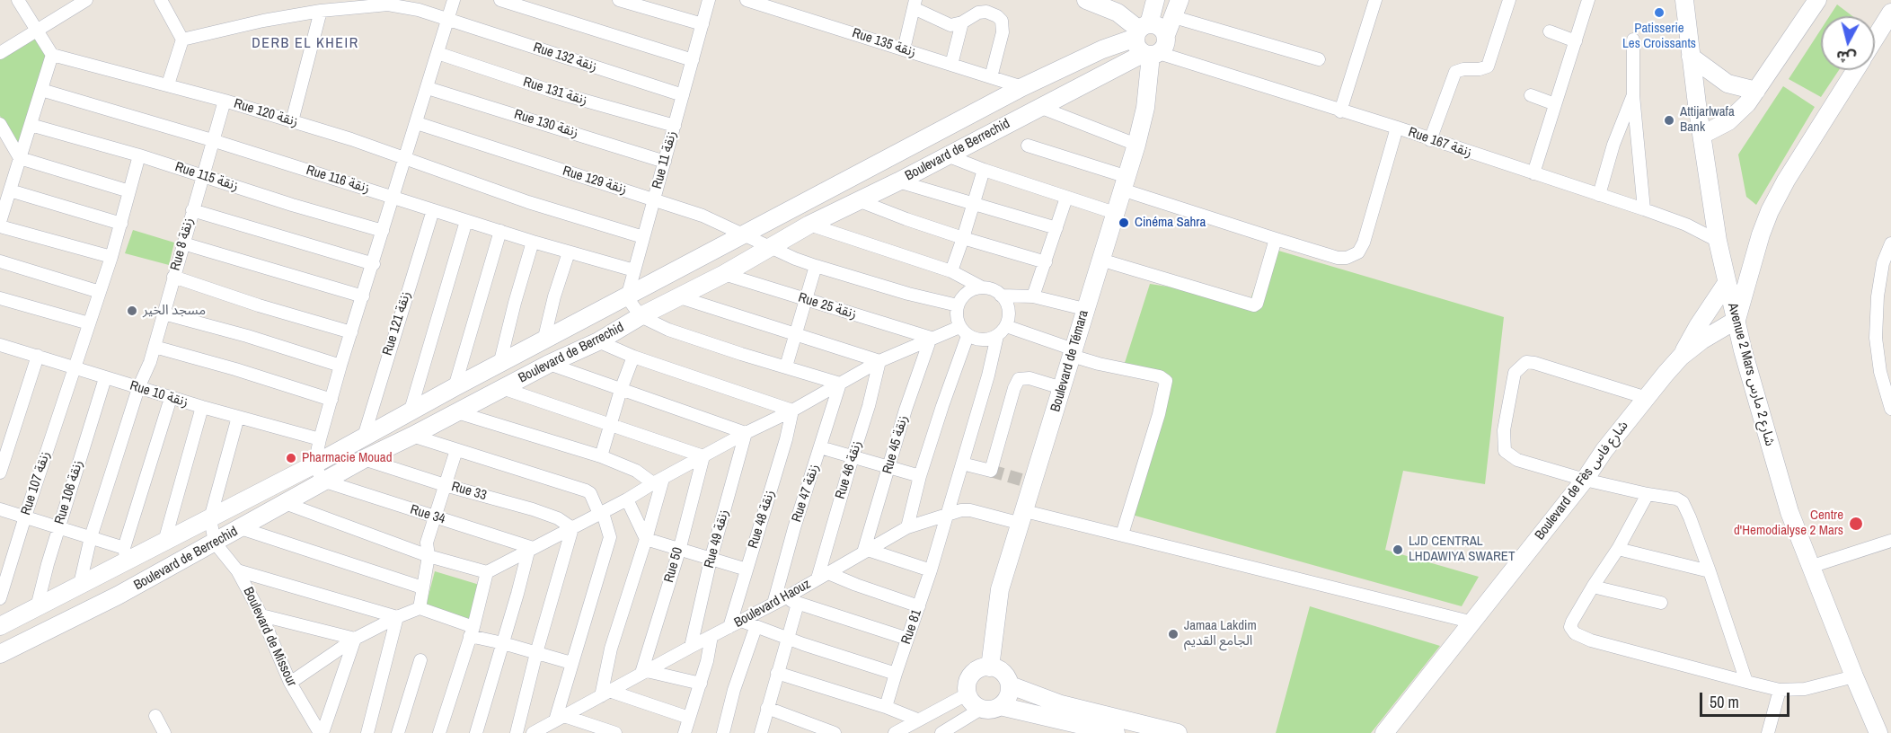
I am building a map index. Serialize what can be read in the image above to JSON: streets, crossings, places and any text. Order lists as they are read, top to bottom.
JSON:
{
  "streets": {
    "street": [
      "Rue 135 زنقة",
      "Rue 132 زنقة",
      "Rue 131 زنقة",
      "Rue 120 زنقة",
      "Rue 130 زنقة",
      "Rue 167 زنقة",
      "Boulevard de Berrechid",
      "Rue 11 زنقة",
      "Rue 115 زنقة",
      "Rue 116 زنقة",
      "Rue 129 زنقة",
      "Rue 8 زنقة",
      "Rue 25 زنقة",
      "Rue 121 زنقة",
      "Boulevard de Témara",
      "Avenue 2 Mars شارع 2 مارس",
      "Rue 10 زنقة",
      "Rue 45 زنقة",
      "Rue 46 زنقة",
      "Boulevard de Fès شارع فاس",
      "Rue 107 زنقة",
      "Rue 33",
      "Rue 106 زنقة",
      "Rue 47 زنقة",
      "Rue 34",
      "Rue 48 زنقة",
      "Rue 49 زنقة",
      "Rue 50",
      "Boulevard Haouz",
      "Rue 81",
      "Boulevard de Missour"
    ]
  },
  "crossings": [
    ["Rue 135 زنقة", "Boulevard de Berrechid"],
    ["Rue 132 زنقة", "Rue 11 زنقة"],
    ["Rue 131 زنقة", "Rue 11 زنقة"],
    ["Rue 120 زنقة", "Rue 11 زنقة"],
    ["Rue 120 زنقة", "Rue 8 زنقة"],
    ["Rue 130 زنقة", "Rue 11 زنقة"],
    ["Rue 167 زنقة", "Boulevard de Berrechid"],
    ["Rue 167 زنقة", "Boulevard de Témara"],
    ["Rue 167 زنقة", "Avenue 2 Mars شارع 2 مارس"],
    ["Boulevard de Berrechid", "Rue 11 زنقة"],
    ["Boulevard de Berrechid", "Rue 129 زنقة"],
    ["Boulevard de Berrechid", "Rue 8 زنقة"],
    ["Boulevard de Berrechid", "Rue 25 زنقة"],
    ["Boulevard de Berrechid", "Rue 121 زنقة"],
    ["Boulevard de Berrechid", "Boulevard de Témara"],
    ["Boulevard de Berrechid", "Rue 33"],
    ["Boulevard de Berrechid", "Rue 106 زنقة"],
    ["Boulevard de Berrechid", "Rue 34"],
    ["Boulevard de Berrechid", "Boulevard de Missour"],
    ["Rue 11 زنقة", "Rue 116 زنقة"],
    ["Rue 11 زنقة", "Rue 129 زنقة"],
    ["Rue 115 زنقة", "Rue 8 زنقة"],
    ["Rue 115 زنقة", "Rue 107 زنقة"],
    ["Rue 116 زنقة", "Rue 8 زنقة"],
    ["Rue 116 زنقة", "Rue 121 زنقة"],
    ["Rue 129 زنقة", "Rue 81"],
    ["Rue 8 زنقة", "Rue 10 زنقة"],
    ["Rue 25 زنقة", "Rue 45 زنقة"],
    ["Boulevard de Témara", "Boulevard Haouz"],
    ["Avenue 2 Mars شارع 2 مارس", "Boulevard de Fès شارع فاس"],
    ["Rue 10 زنقة", "Rue 107 زنقة"],
    ["Rue 10 زنقة", "Rue 106 زنقة"],
    ["Rue 45 زنقة", "Boulevard Haouz"],
    ["Rue 46 زنقة", "Boulevard Haouz"],
    ["Boulevard de Fès شارع فاس", "Boulevard Haouz"],
    ["Rue 47 زنقة", "Boulevard Haouz"],
    ["Rue 48 زنقة", "Boulevard Haouz"],
    ["Rue 49 زنقة", "Boulevard Haouz"],
    ["Rue 50", "Boulevard Haouz"],
    ["Boulevard Haouz", "Rue 81"]
  ],
  "districts": ["DERB EL KHEIR"],
  "places": [
    "Patisserie Les Croissants",
    "Attijarlwafa Bank",
    "Cinéma Sahra",
    "مسجد الخير",
    "Pharmacie Mouad",
    "Centre d'Hemodialyse 2 Mars",
    "LJD CENTRAL LHDAWIYA SWARET",
    "Jamaa Lakdim الجامع القديم"
  ],
  "scale_bar": "50 m",
  "north": "bottom"
}
